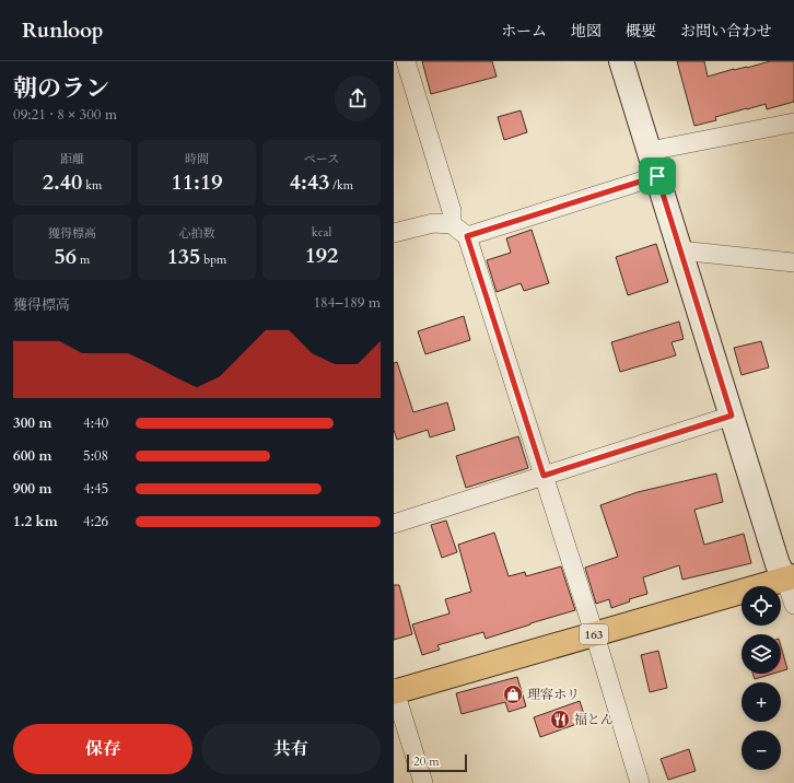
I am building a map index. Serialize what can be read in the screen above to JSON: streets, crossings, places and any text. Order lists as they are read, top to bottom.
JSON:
{
  "streets": {
    "highway": ["163"]
  },
  "places": {
    "shop": ["理容ホリ"],
    "restaurant": ["福とん"]
  },
  "scale_bar": "20 m",
  "page": {
    "header": "Runloop",
    "nav": [
      "ホーム",
      "地図",
      "概要",
      "お問い合わせ"
    ],
    "heading": ["朝のラン", "09:21 · 8 × 300 m"],
    "stats": [
      ["距離", "2.40 km"],
      ["時間", "11:19"],
      ["ペース", "4:43 /km"],
      ["獲得標高", "56 m"],
      ["心拍数", "135 bpm"],
      ["kcal", "192"]
    ],
    "chart": ["獲得標高", "184–189 m"],
    "list": [
      {
        "name": "300 m",
        "note": "4:40"
      },
      {
        "name": "600 m",
        "note": "5:08"
      },
      {
        "name": "900 m",
        "note": "4:45"
      },
      {
        "name": "1.2 km",
        "note": "4:26"
      }
    ],
    "map_buttons": ["+", "−"],
    "buttons": ["保存", "共有"],
    "scale": "20 m"
  }
}
